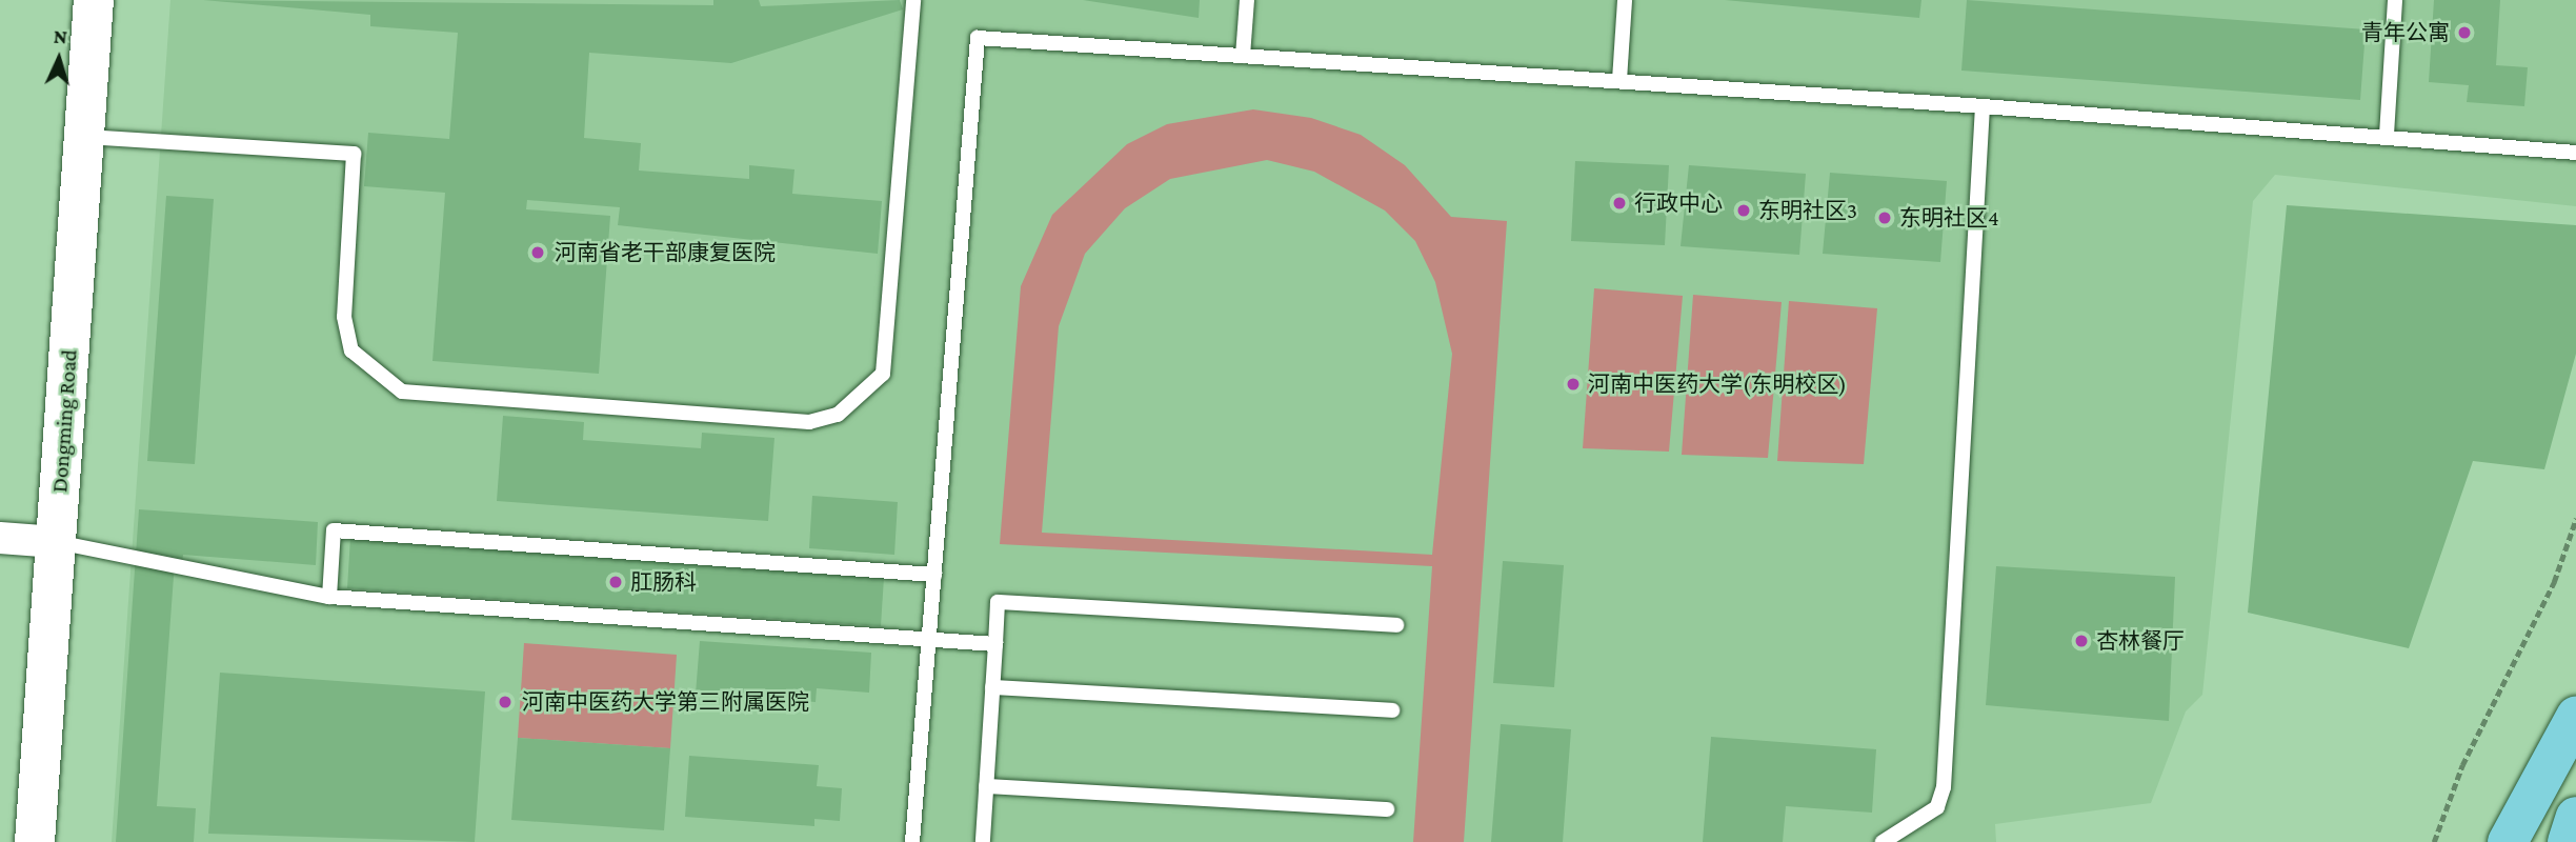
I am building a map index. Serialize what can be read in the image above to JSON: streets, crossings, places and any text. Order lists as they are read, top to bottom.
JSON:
{
  "streets": {
    "street": ["Dongming Road"]
  },
  "places": [
    "青年公寓",
    "行政中心",
    "东明社区3",
    "东明社区4",
    "河南省老干部康复医院",
    "河南中医药大学(东明校区)",
    "肛肠科",
    "杏林餐厅",
    "河南中医药大学第三附属医院"
  ],
  "north": "top"
}
